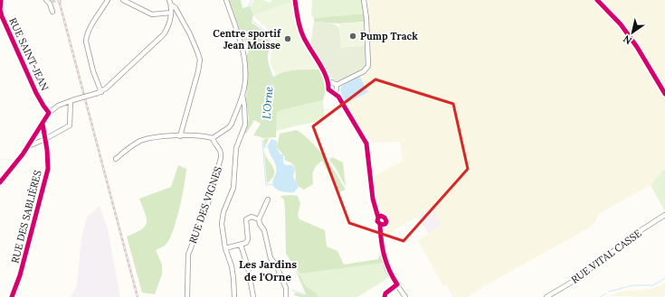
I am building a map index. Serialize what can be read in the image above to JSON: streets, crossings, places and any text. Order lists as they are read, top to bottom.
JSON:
{
  "streets": {
    "street": [
      "RUE SAINT-JEAN",
      "RUE DES VIGNES",
      "RUE DES SABLIÈRES",
      "RUE VITAL CASSE"
    ]
  },
  "districts": ["Les Jardins de l'Orne"],
  "water": ["L'Orne"],
  "places": ["Pump Track", "Centre sportif Jean Moisse"],
  "north": "bottom left"
}
